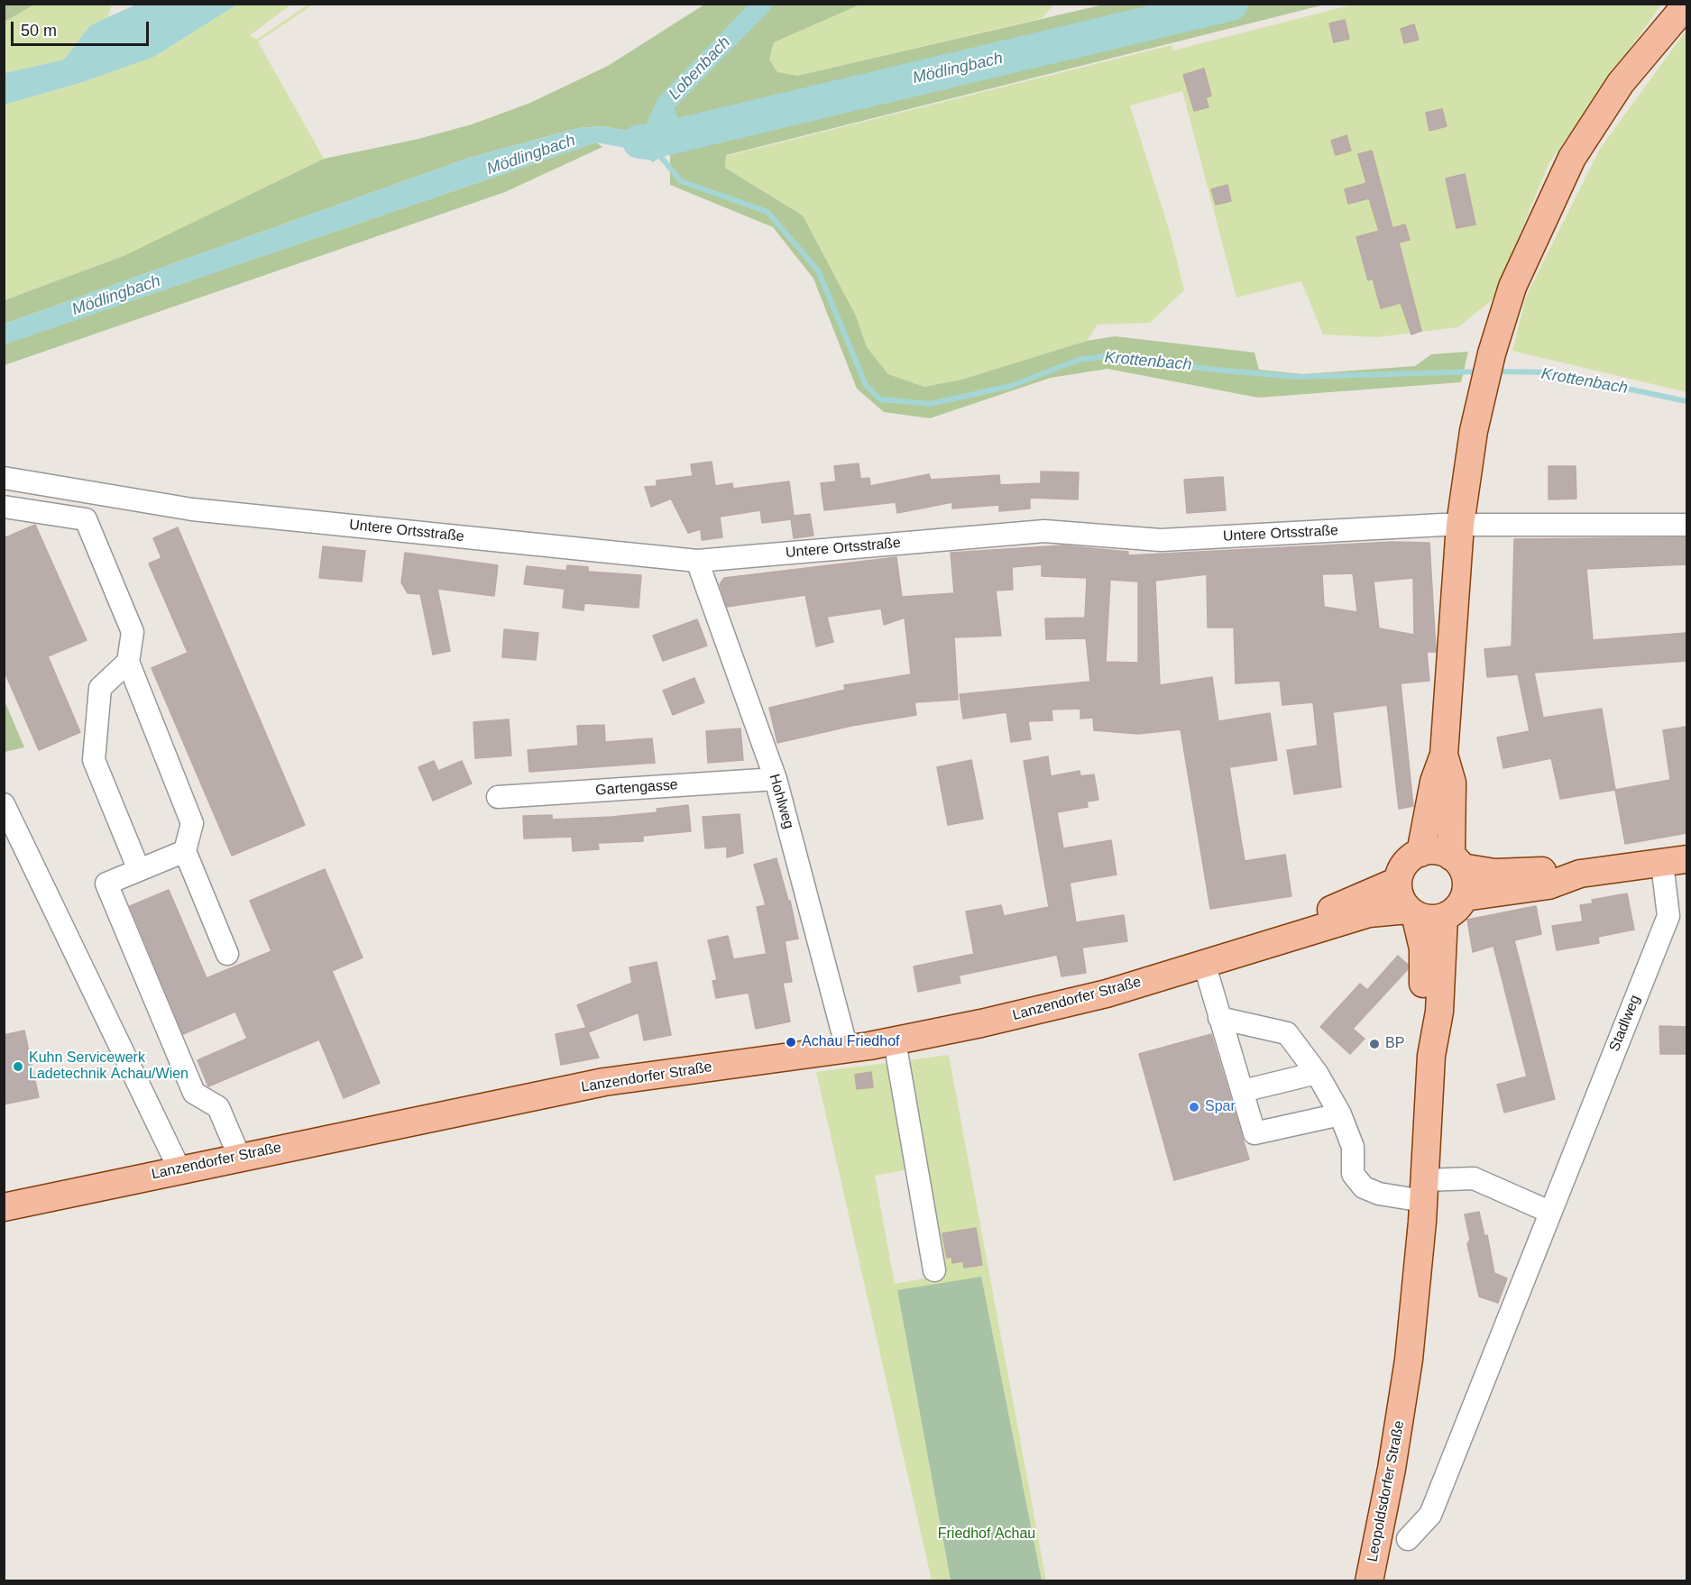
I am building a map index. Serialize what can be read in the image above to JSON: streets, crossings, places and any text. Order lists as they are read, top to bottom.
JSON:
{
  "streets": {
    "main road": ["Lanzendorfer Straße", "Leopoldsdorfer Straße"],
    "street": [
      "Untere Ortsstraße",
      "Gartengasse",
      "Hohlweg",
      "Stadlweg"
    ]
  },
  "crossings": [
    ["Untere Ortsstraße", "Hohlweg"],
    ["Gartengasse", "Hohlweg"],
    ["Hohlweg", "Lanzendorfer Straße"]
  ],
  "water": ["Lobenbach", "Mödlingbach", "Krottenbach"],
  "parks": ["Friedhof Achau"],
  "places": [
    "Achau Friedhof",
    "BP",
    "Kuhn Servicewerk Ladetechnik Achau/Wien",
    "Spar"
  ],
  "scale_bar": "50 m"
}
